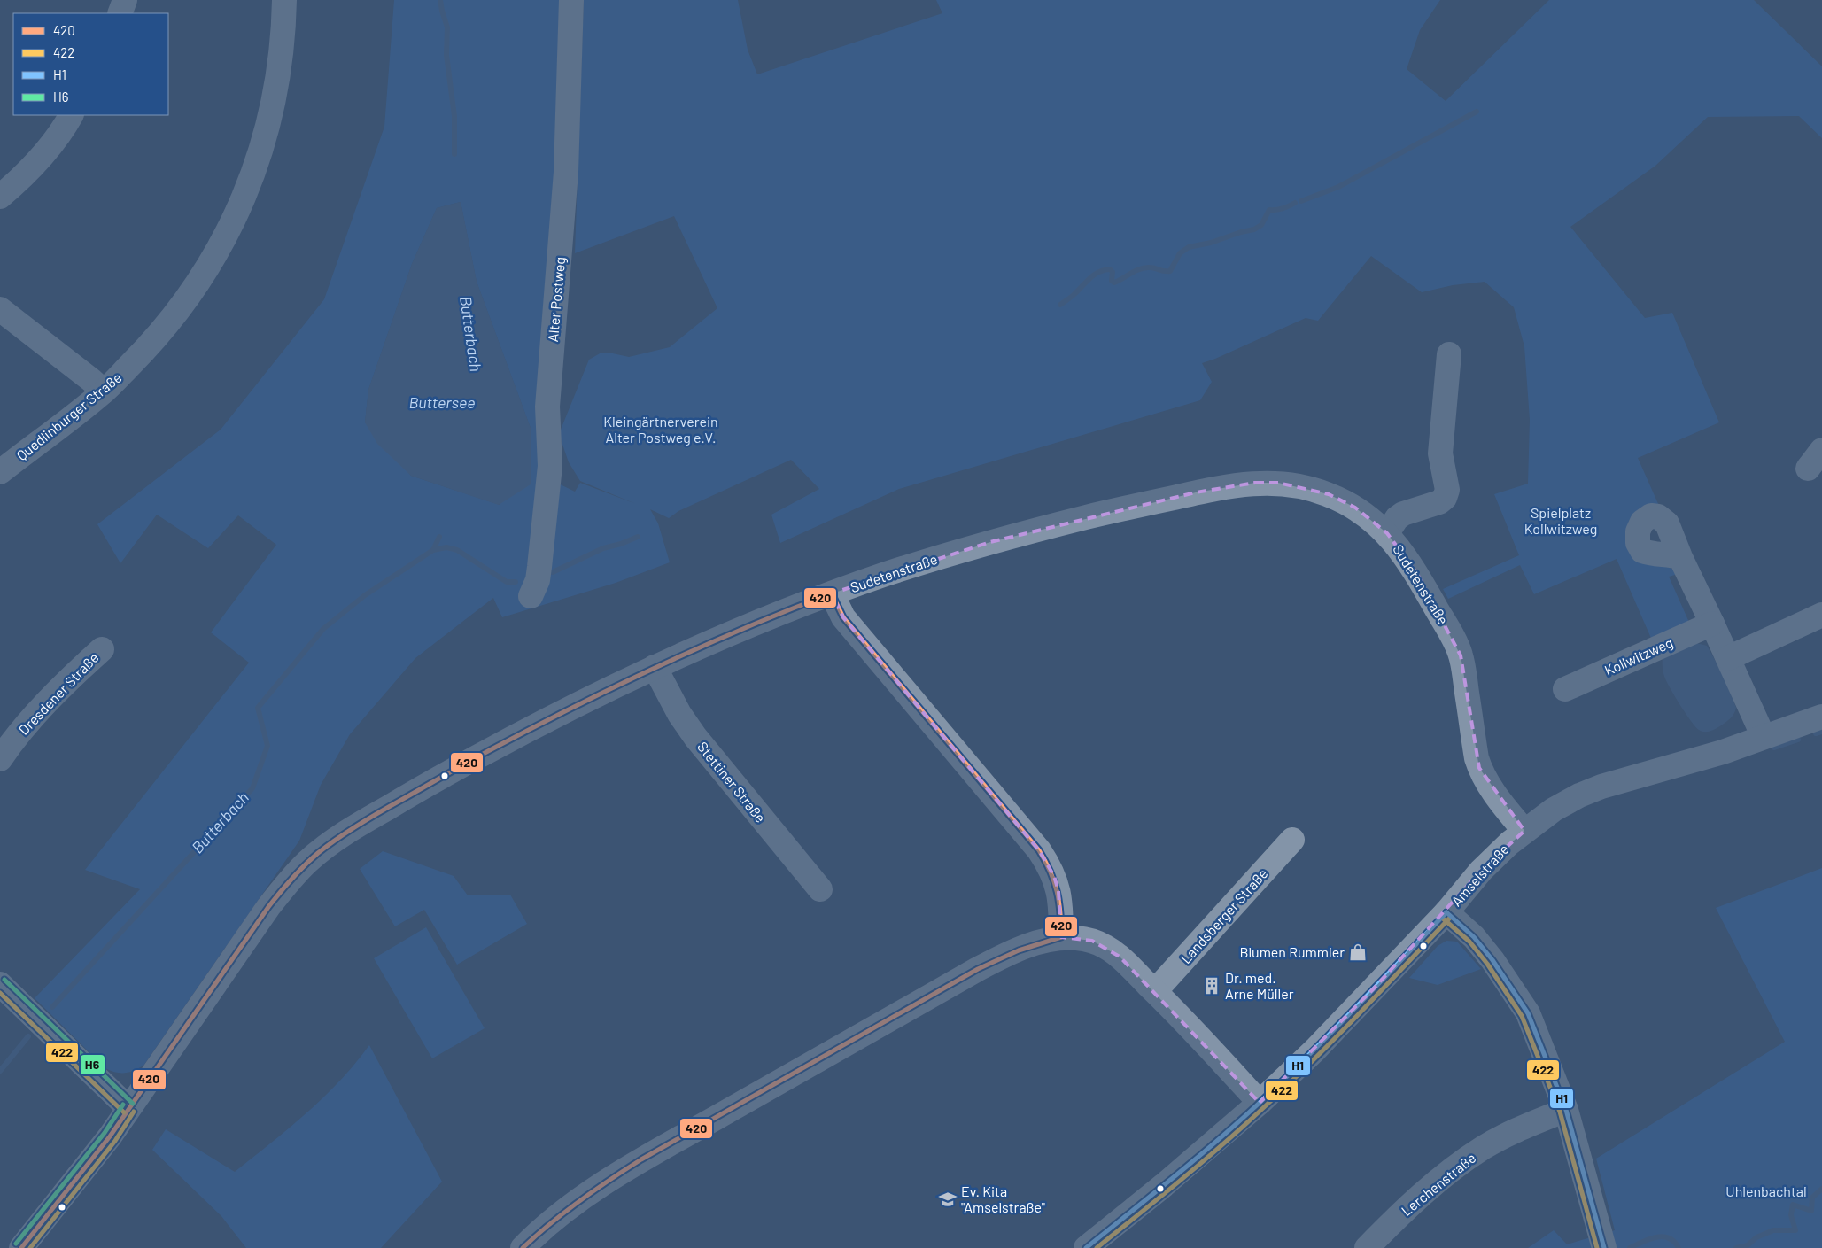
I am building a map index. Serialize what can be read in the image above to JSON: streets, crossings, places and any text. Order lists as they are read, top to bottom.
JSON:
{
  "streets": {
    "street": [
      "Alter Postweg",
      "Quedlinburger Straße",
      "Sudetenstraße",
      "Kollwitzweg",
      "Dresdener Straße",
      "Stettiner Straße",
      "Amselstraße",
      "Landsberger Straße",
      "Lerchenstraße"
    ]
  },
  "crossings": [
    ["Sudetenstraße", "Stettiner Straße"],
    ["Sudetenstraße", "Amselstraße"]
  ],
  "water": ["Butterbach", "Buttersee"],
  "parks": ["Kleingärtnerverein Alter Postweg e.V.", "Spielplatz Kollwitzweg", "Uhlenbachtal"],
  "places": {
    "shop": ["Blumen Rummler"],
    "building": ["Dr. med. Arne Müller"],
    "school or university": ["Ev. Kita \"Amselstraße\""]
  },
  "lines": [
    "transit line 420",
    "transit line H1",
    "transit line 422",
    "transit line H6"
  ],
  "legend": [
    "420",
    "422",
    "H1",
    "H6"
  ]
}
